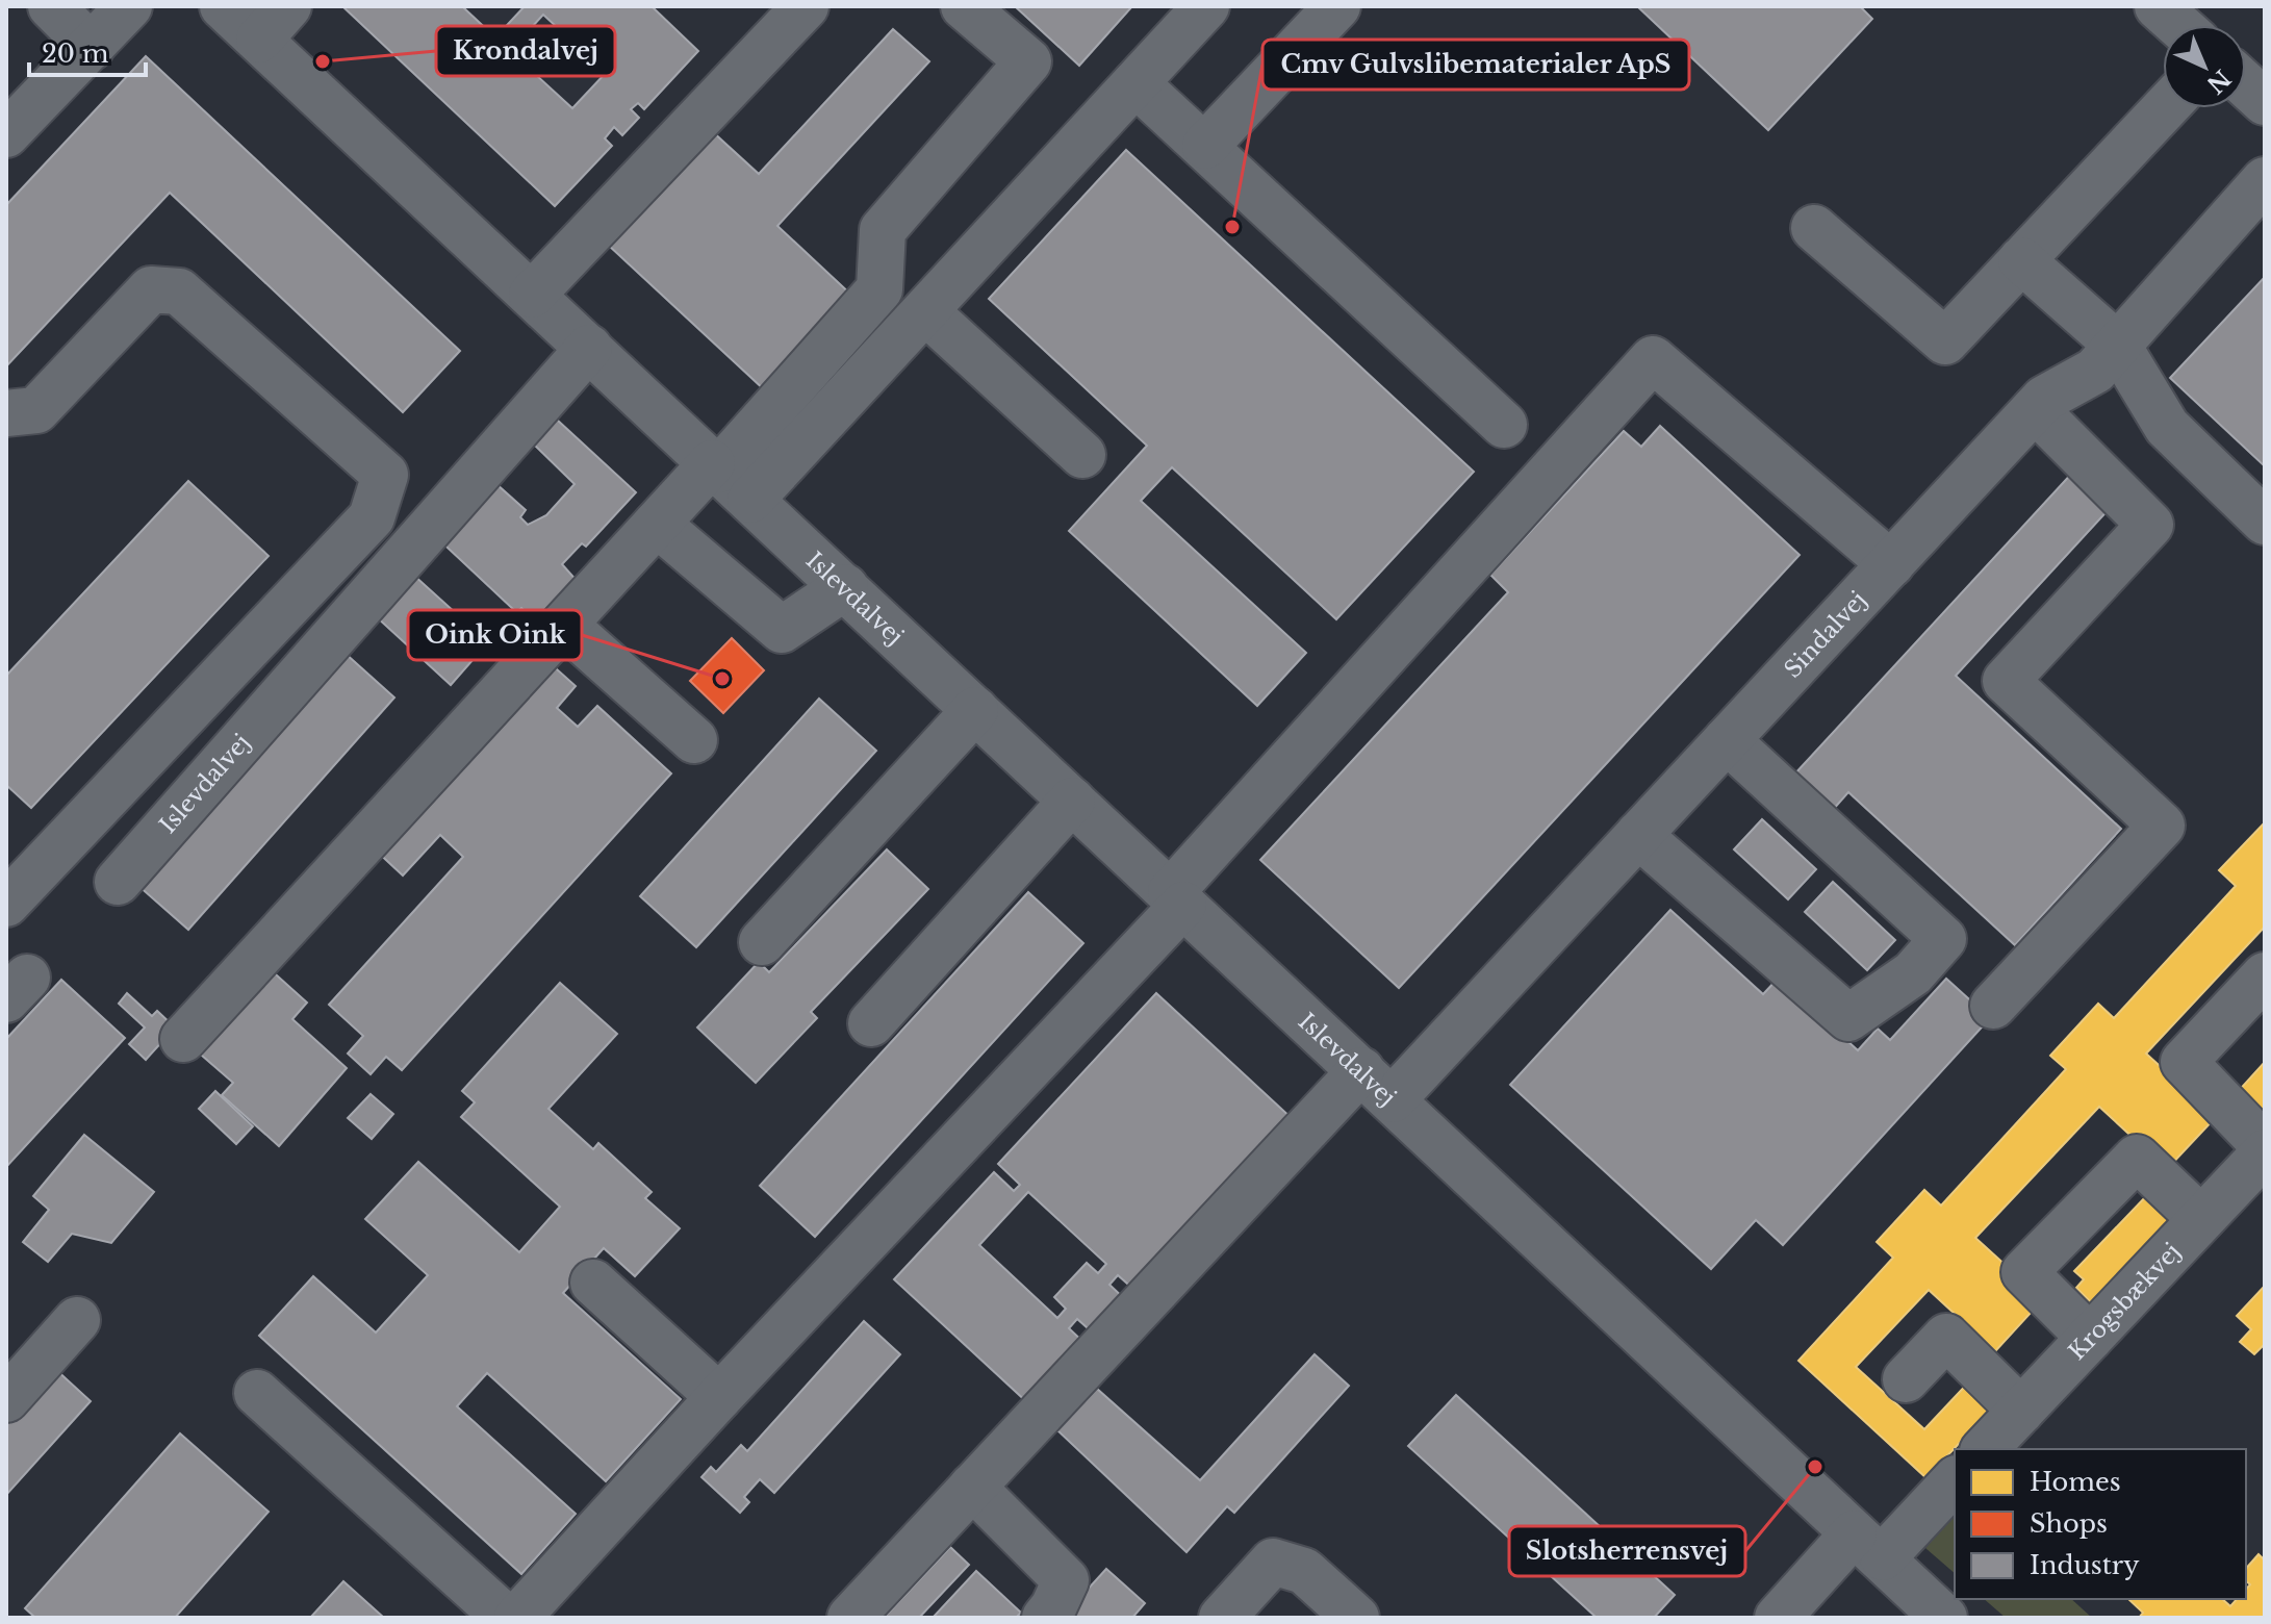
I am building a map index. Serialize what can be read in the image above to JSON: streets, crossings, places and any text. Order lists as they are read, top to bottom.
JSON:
{
  "streets": {
    "street": ["Islevdalvej", "Sindalvej", "Krogsbækvej"]
  },
  "crossings": [
    ["Islevdalvej", "Sindalvej"]
  ],
  "places": [
    "Krondalvej",
    "Cmv Gulvslibematerialer ApS",
    "Oink Oink",
    "Slotsherrensvej"
  ],
  "legend": ["Homes", "Shops", "Industry"],
  "scale_bar": "20 m",
  "north": "bottom right"
}
